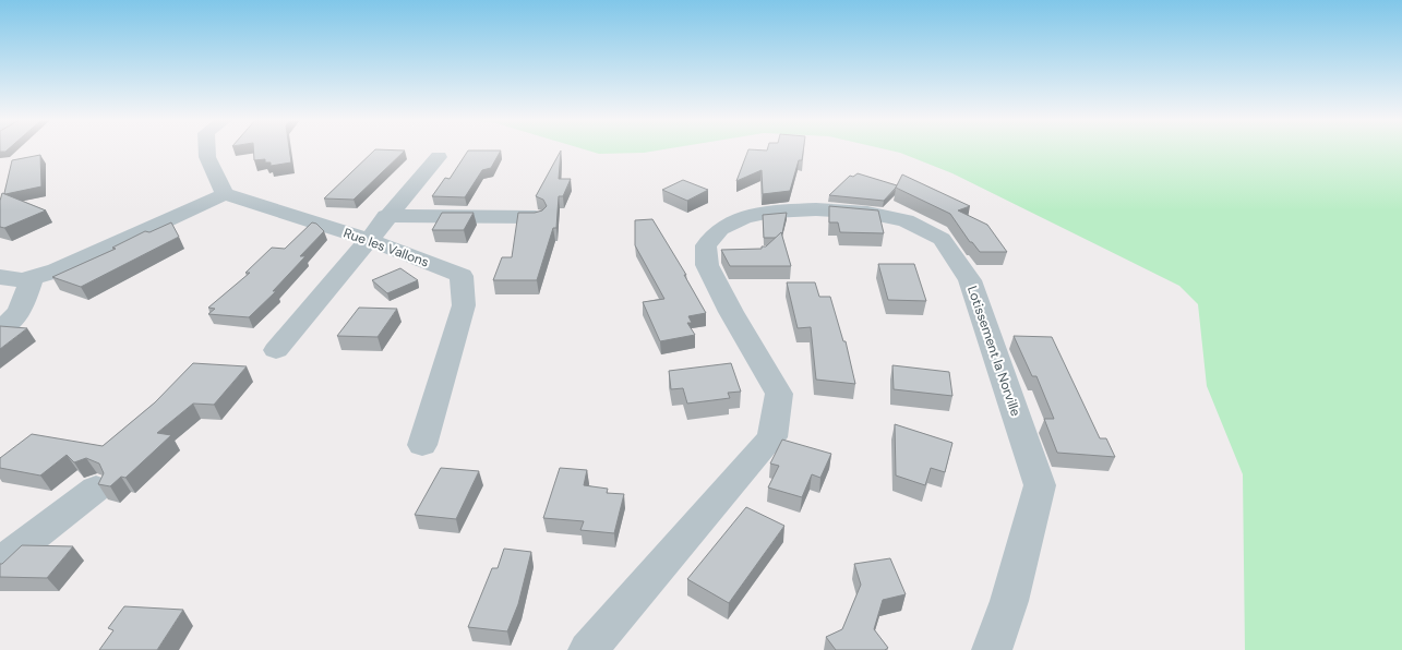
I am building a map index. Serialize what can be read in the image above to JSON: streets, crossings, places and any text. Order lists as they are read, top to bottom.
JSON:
{
  "streets": {
    "street": ["Rue les Vallons", "Lotissement la Norville"]
  }
}
